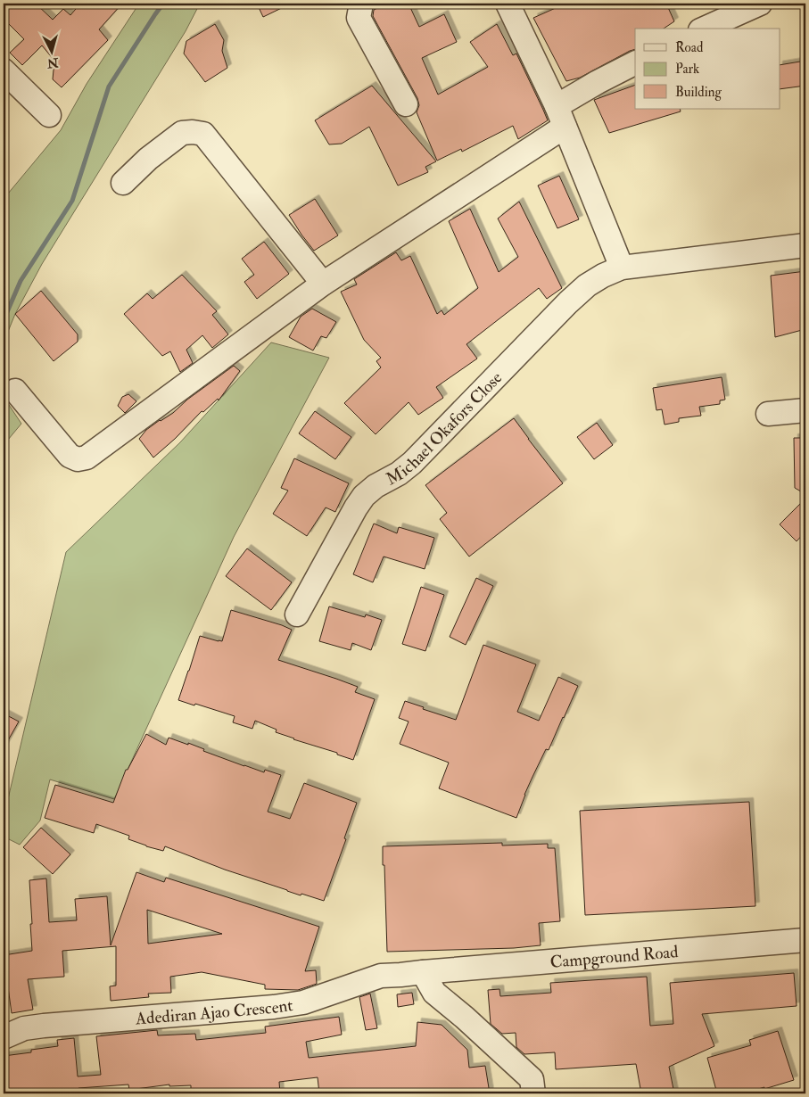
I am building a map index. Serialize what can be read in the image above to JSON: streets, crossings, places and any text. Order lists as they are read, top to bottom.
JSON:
{
  "streets": {
    "street": ["Michael Okafors Close", "Campground Road", "Adediran Ajao Crescent"]
  },
  "crossings": [
    ["Campground Road", "Adediran Ajao Crescent"]
  ],
  "legend": ["Road", "Park", "Building"],
  "north": "bottom"
}
